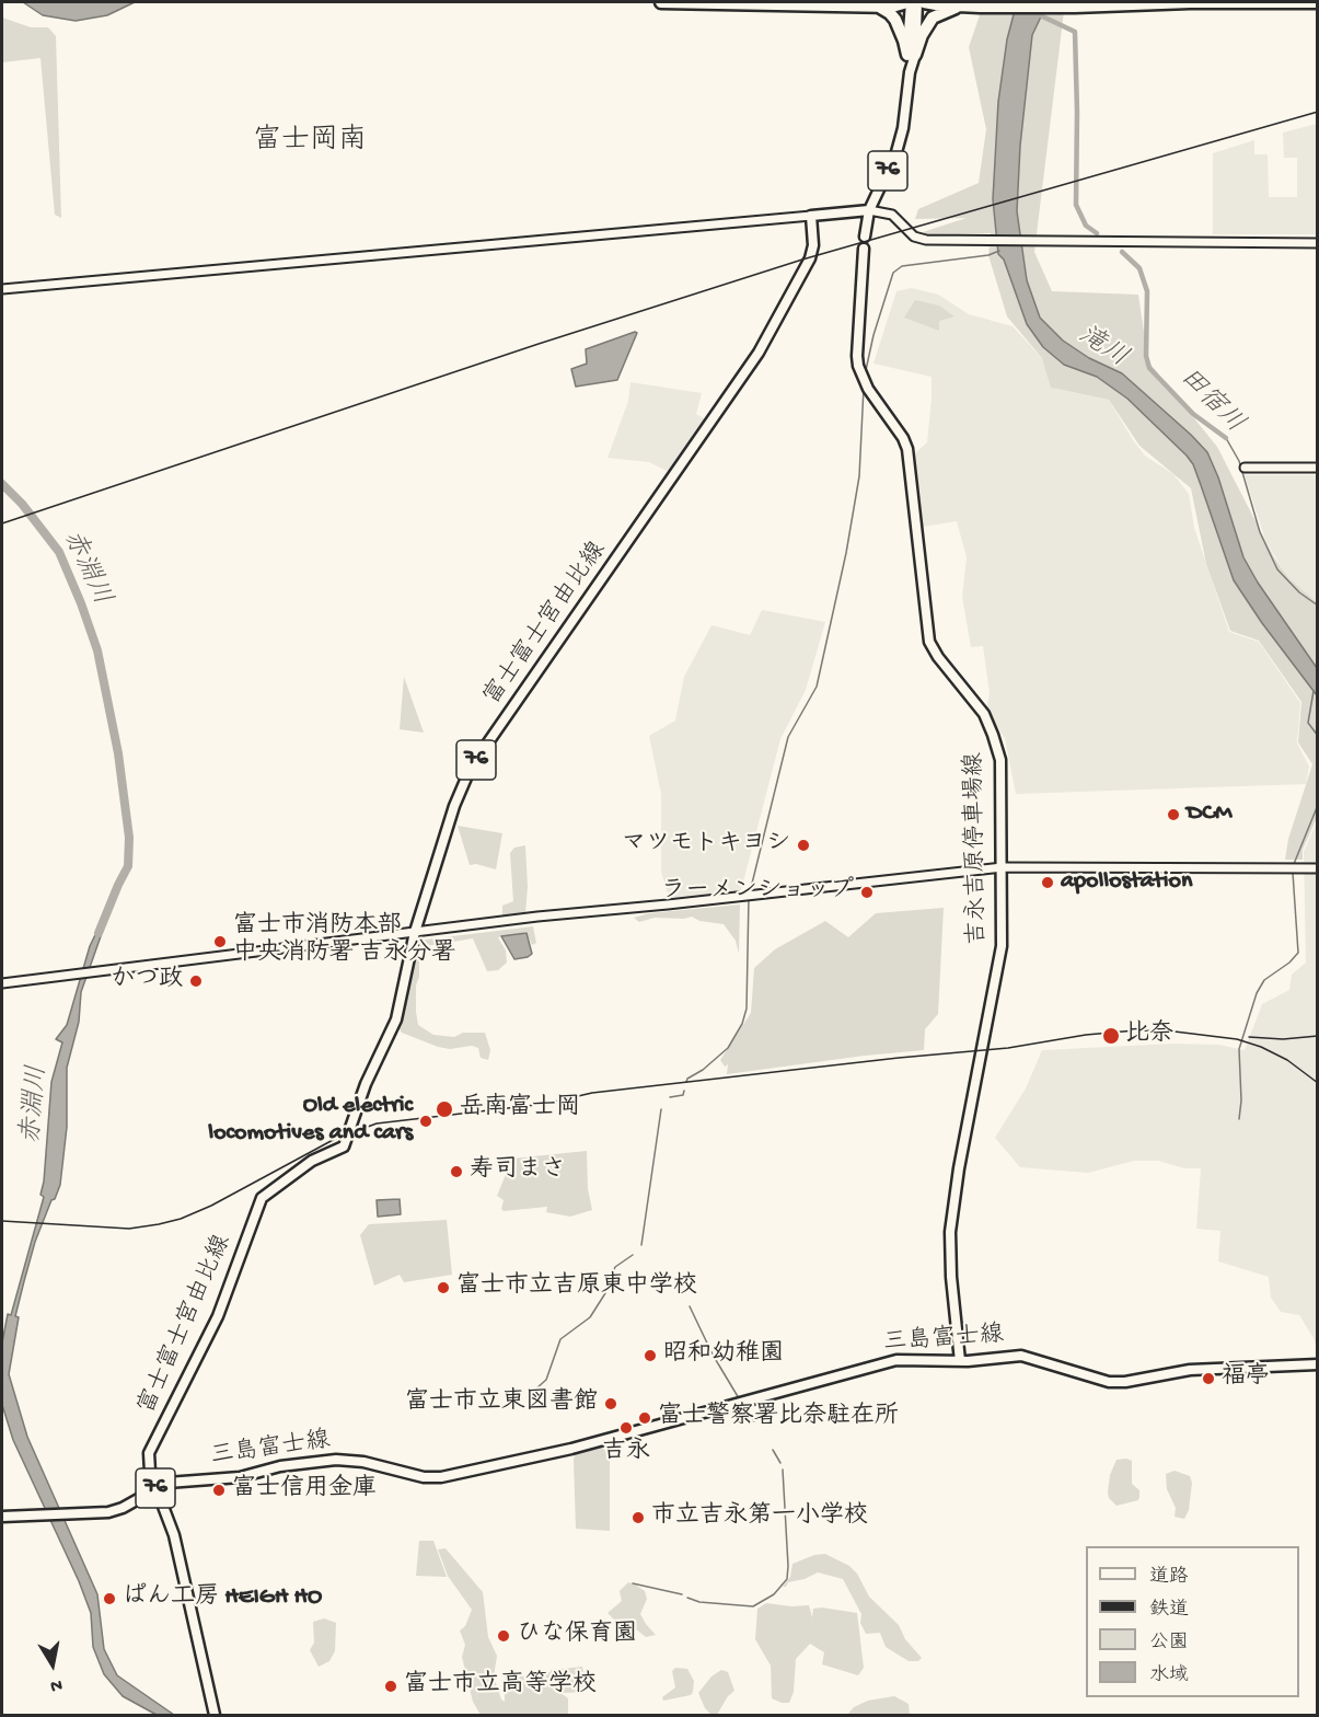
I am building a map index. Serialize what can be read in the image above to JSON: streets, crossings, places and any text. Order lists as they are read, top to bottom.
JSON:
{
  "streets": {
    "main road": [
      "76",
      "富士富士宮由比線",
      "吉永吉原停車場線",
      "三島富士線"
    ]
  },
  "crossings": [
    ["76", "富士富士宮由比線"],
    ["富士富士宮由比線", "三島富士線"],
    ["吉永吉原停車場線", "三島富士線"]
  ],
  "districts": ["富士岡南"],
  "water": ["滝川", "田宿川", "赤淵川"],
  "places": [
    "DCM",
    "マツモトキヨシ",
    "apollostation",
    "ラーメンショップ",
    "富士市消防本部 中央消防署 吉永分署",
    "かつ政",
    "比奈",
    "岳南富士岡",
    "Old electric locomotives and cars",
    "寿司まさ",
    "富士市立吉原東中学校",
    "昭和幼稚園",
    "福亭",
    "富士市立東図書館",
    "富士警察署比奈駐在所",
    "吉永",
    "富士信用金庫",
    "市立吉永第一小学校",
    "ぱん工房 HEIGH HO",
    "ひな保育園",
    "富士市立高等学校"
  ],
  "legend": [
    "道路",
    "鉄道",
    "公園",
    "水域"
  ],
  "north": "bottom"
}
